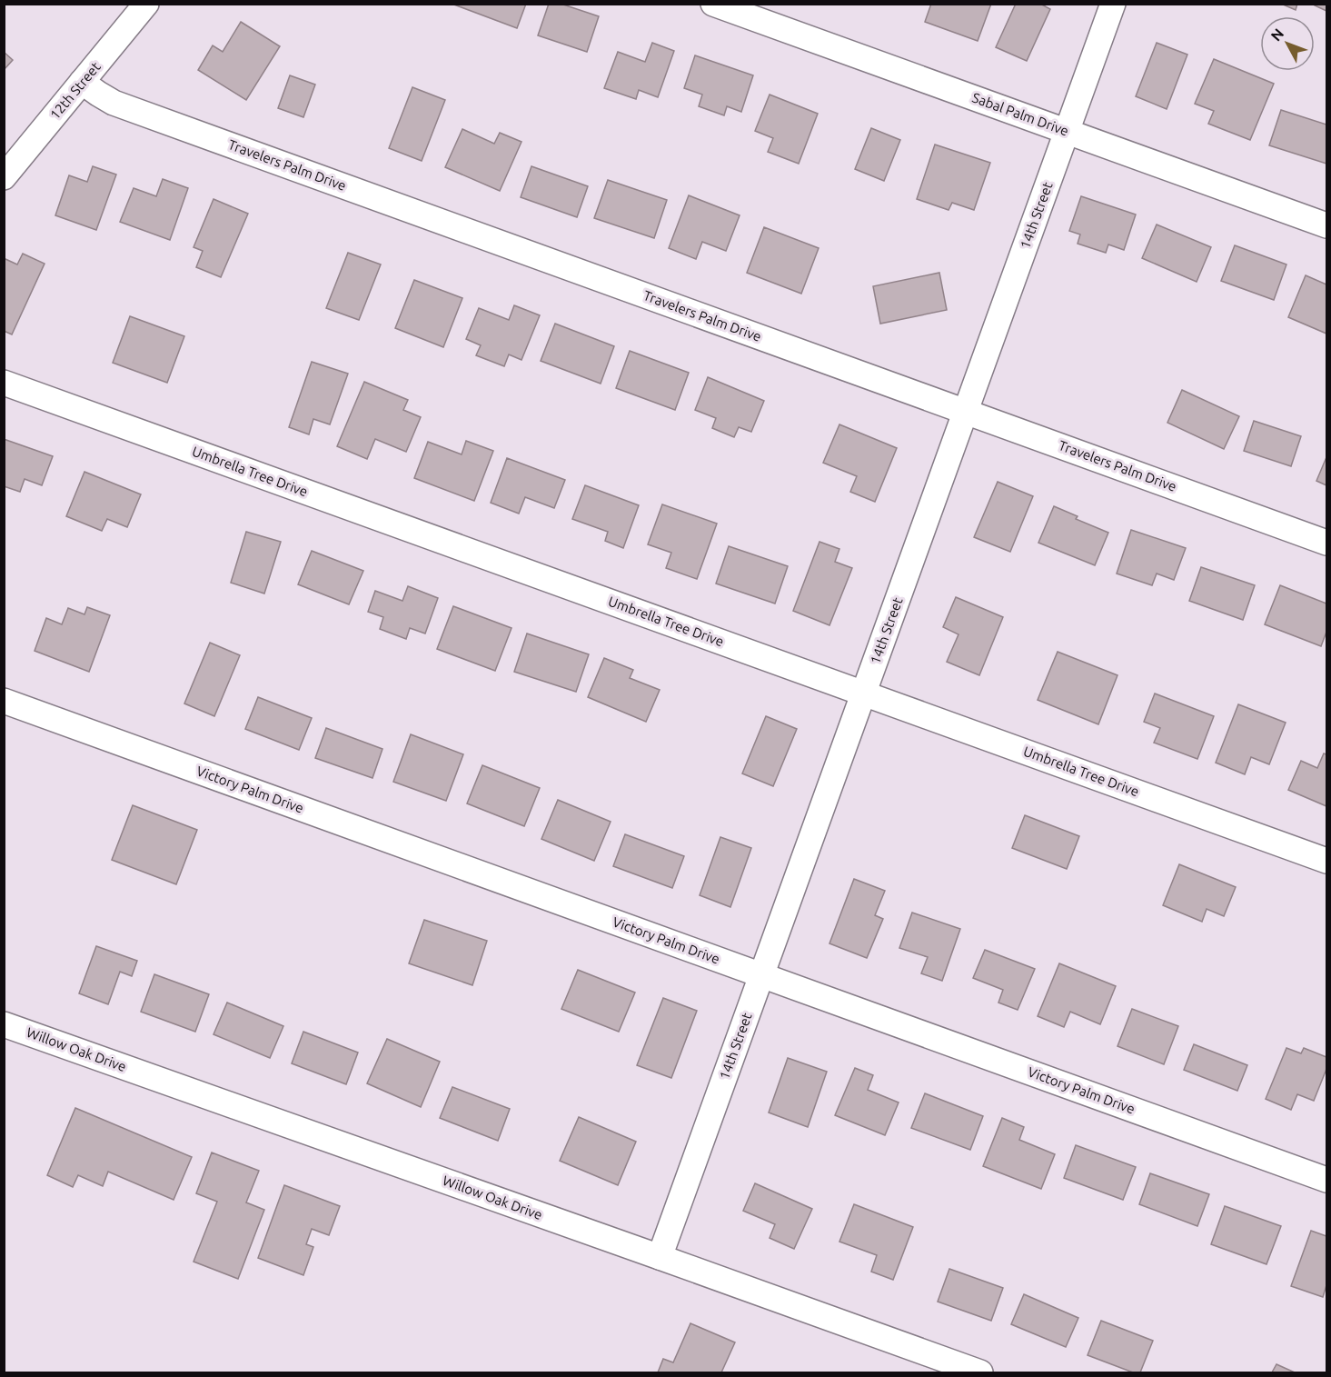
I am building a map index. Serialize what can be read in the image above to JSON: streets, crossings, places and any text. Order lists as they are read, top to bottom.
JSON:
{
  "streets": {
    "street": [
      "12th Street",
      "Sabal Palm Drive",
      "Travelers Palm Drive",
      "14th Street",
      "Umbrella Tree Drive",
      "Victory Palm Drive",
      "Willow Oak Drive"
    ]
  },
  "crossings": [
    ["12th Street", "Travelers Palm Drive"],
    ["Sabal Palm Drive", "14th Street"],
    ["Travelers Palm Drive", "14th Street"],
    ["14th Street", "Umbrella Tree Drive"],
    ["14th Street", "Victory Palm Drive"],
    ["14th Street", "Willow Oak Drive"]
  ],
  "north": "top left"
}
